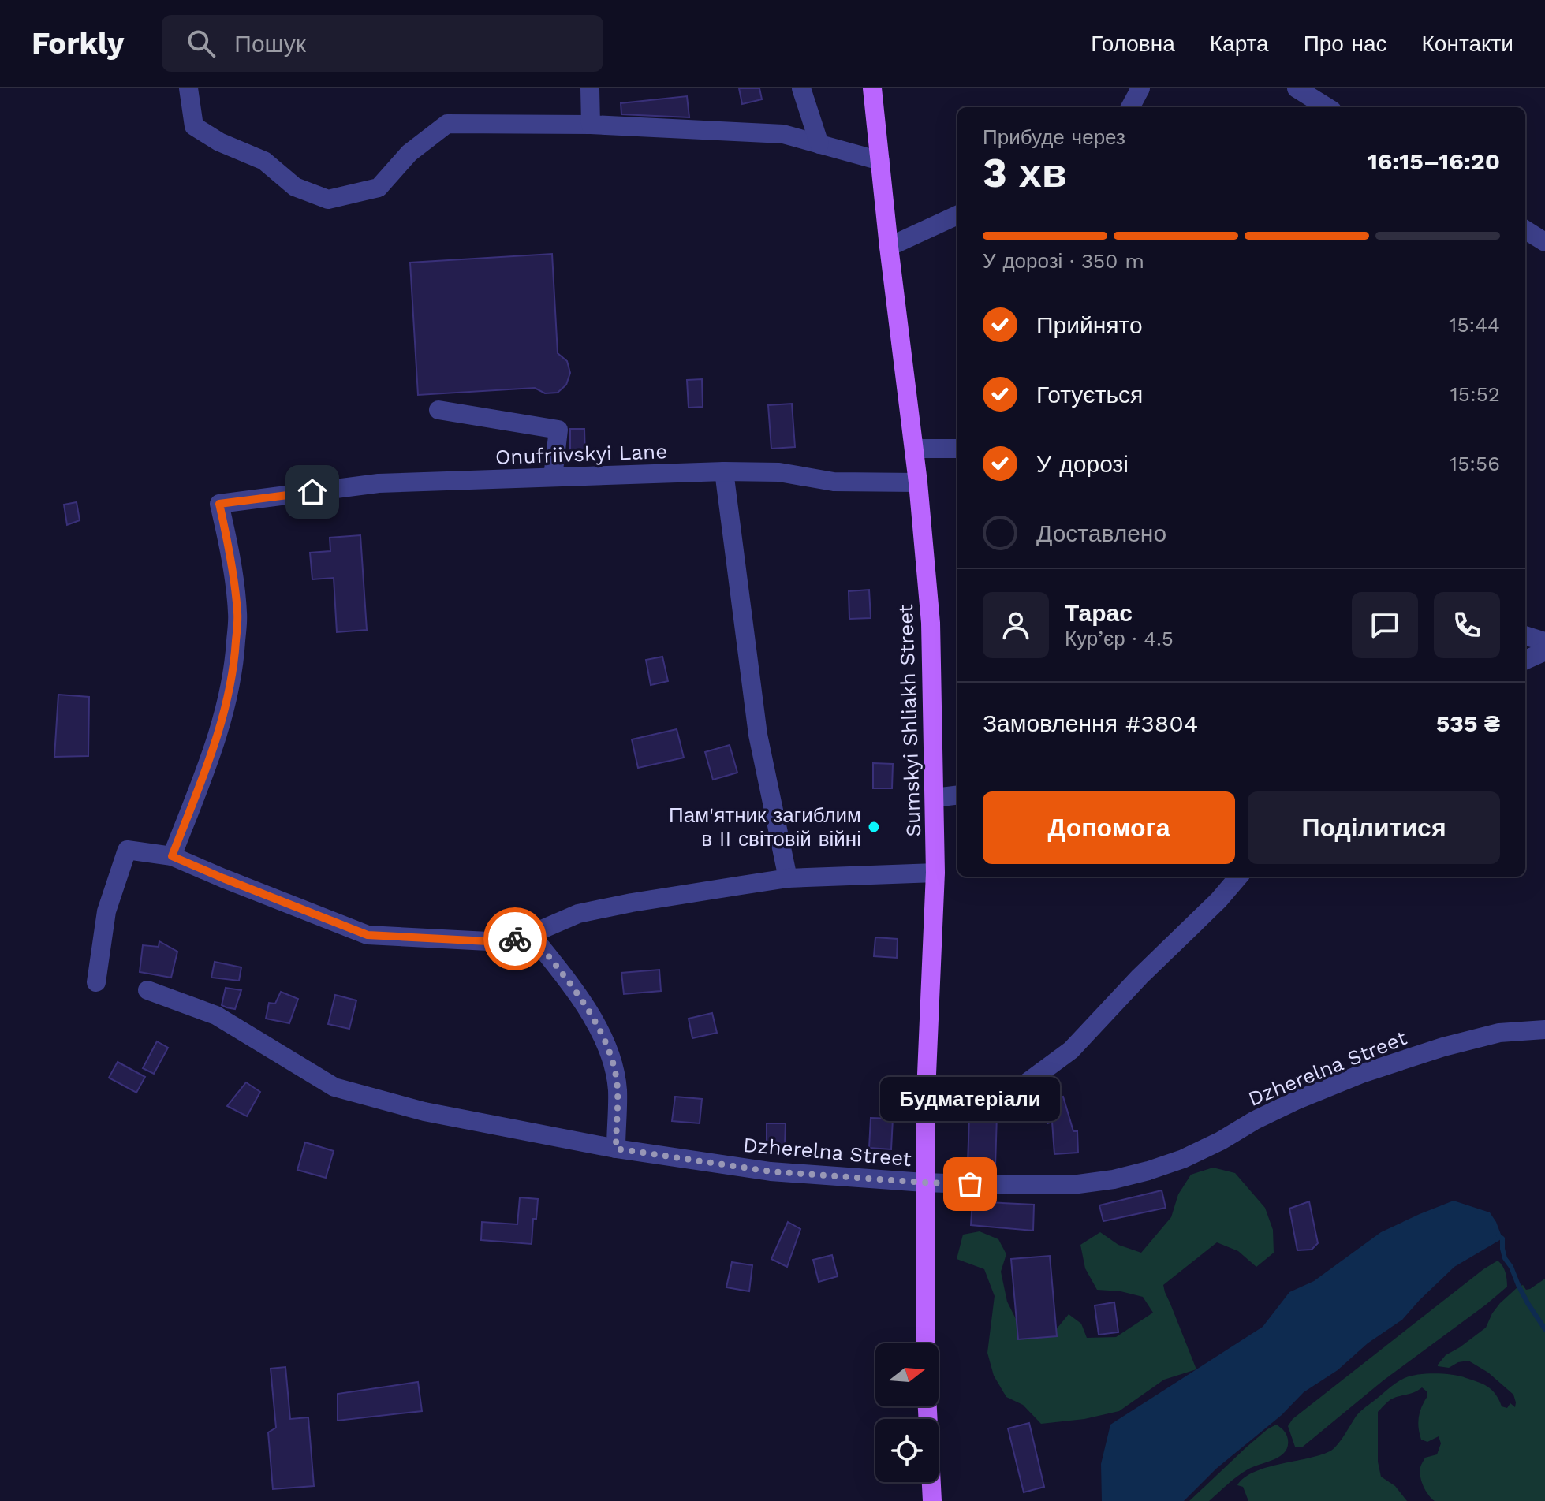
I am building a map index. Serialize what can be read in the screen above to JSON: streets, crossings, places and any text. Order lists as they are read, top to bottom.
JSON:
{
  "streets": {
    "main road": ["Sumskyi Shliakh Street"],
    "street": ["Onufriivskyi Lane", "Dzherelna Street"]
  },
  "crossings": [
    ["Onufriivskyi Lane", "Sumskyi Shliakh Street"],
    ["Sumskyi Shliakh Street", "Dzherelna Street"]
  ],
  "places": ["Пам'ятник загиблим в II світовій війні", "Будматеріали"],
  "north": "right",
  "page": {
    "header": "Forkly",
    "search": "Пошук",
    "nav": [
      "Головна",
      "Карта",
      "Про нас",
      "Контакти"
    ],
    "heading": ["3 хв", "Прибуде через", "16:15–16:20"],
    "panel": [
      "Тарас",
      "Кур’єр · 4.5",
      "Замовлення #3804",
      "535 ₴"
    ],
    "bar": "У дорозі · 350 m",
    "list": [
      ["Прийнято", "15:44"],
      ["Готується", "15:52"],
      ["У дорозі", "15:56"],
      "Доставлено"
    ],
    "buttons": ["Допомога", "Поділитися"],
    "bubble": "Будматеріали"
  }
}
